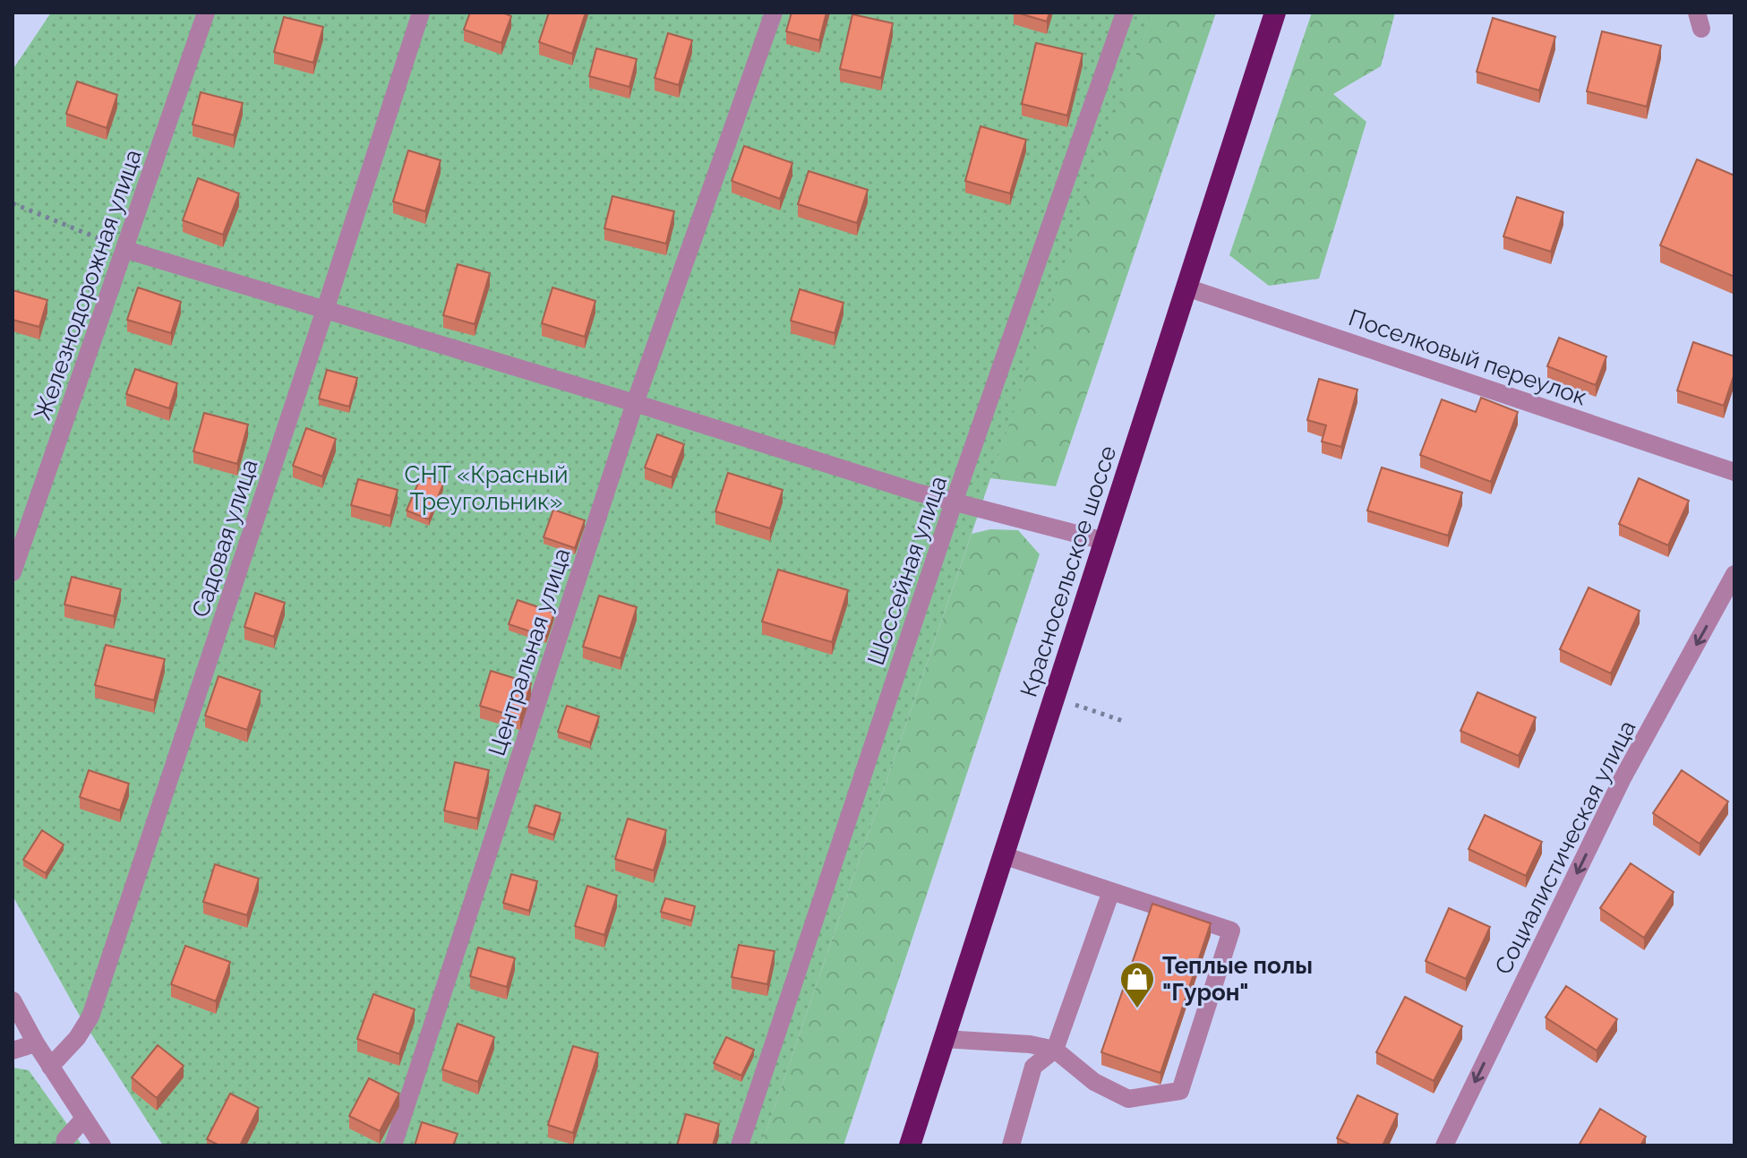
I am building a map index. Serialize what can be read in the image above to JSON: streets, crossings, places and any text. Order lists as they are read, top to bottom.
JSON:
{
  "streets": {
    "highway": ["Красносельское шоссе"],
    "street": [
      "Железнодорожная улица",
      "Поселковый переулок",
      "Садовая улица",
      "Шоссейная улица",
      "Центральная улица",
      "Социалистическая улица"
    ]
  },
  "crossings": [
    ["Поселковый переулок", "Красносельское шоссе"]
  ],
  "one_way": ["Социалистическая улица"],
  "parks": ["СНТ «Красный Треугольник»"],
  "places": {
    "shop": ["Теплые полы \"Гурон\""]
  }
}
